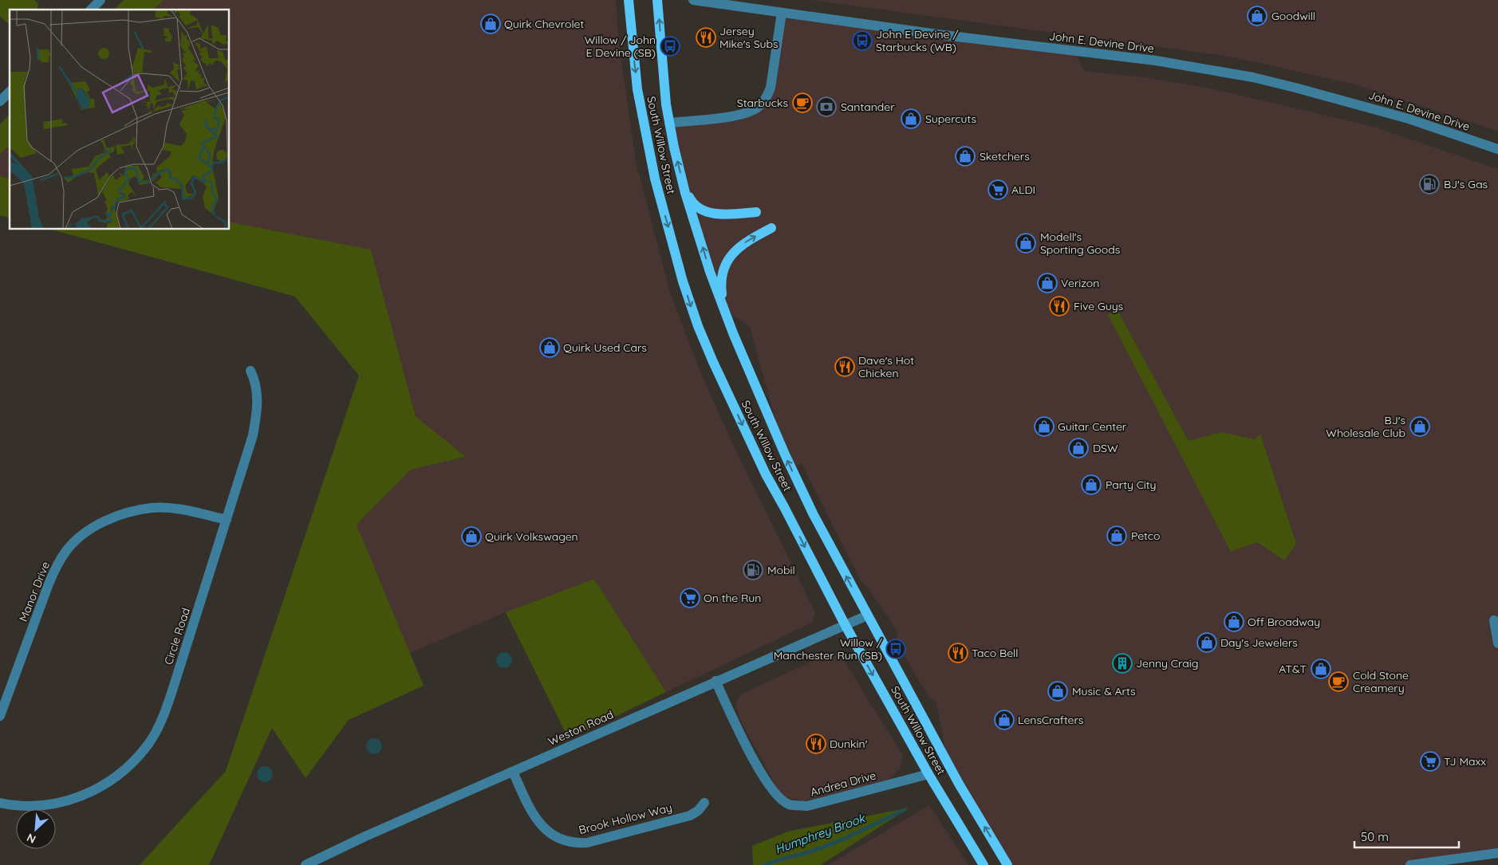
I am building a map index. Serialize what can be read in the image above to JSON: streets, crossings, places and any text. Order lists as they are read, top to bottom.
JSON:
{
  "streets": {
    "main road": ["South Willow Street"],
    "street": [
      "John E. Devine Drive",
      "Manor Drive",
      "Circle Road",
      "Weston Road",
      "Andrea Drive",
      "Brook Hollow Way"
    ]
  },
  "crossings": [
    ["South Willow Street", "Weston Road"],
    ["South Willow Street", "Andrea Drive"],
    ["Manor Drive", "Circle Road"],
    ["Weston Road", "Andrea Drive"],
    ["Weston Road", "Brook Hollow Way"]
  ],
  "water": ["Humphrey Brook"],
  "places": {
    "shop": [
      "Goodwill",
      "Quirk Chevrolet",
      "Supercuts",
      "Sketchers",
      "Modell's Sporting Goods",
      "Verizon",
      "Quirk Used Cars",
      "Guitar Center",
      "BJ's Wholesale Club",
      "DSW",
      "Party City",
      "Petco",
      "Quirk Volkswagen",
      "Off Broadway",
      "Day's Jewelers",
      "AT&T",
      "Music & Arts",
      "LensCrafters"
    ],
    "restaurant": [
      "Jersey Mike's Subs",
      "Five Guys",
      "Dave's Hot Chicken",
      "Taco Bell",
      "Dunkin'"
    ],
    "bus stop": ["John E Devine / Starbucks (WB)", "Willow / John E Devine (SB)", "Willow / Manchester Run (SB)"],
    "cafe": ["Starbucks", "Cold Stone Creamery"],
    "bank": ["Santander"],
    "fuel station": ["BJ's Gas", "Mobil"],
    "supermarket": ["ALDI", "On the Run", "TJ Maxx"],
    "building": ["Jenny Craig"]
  },
  "scale_bar": "50 m",
  "north": "bottom left"
}
